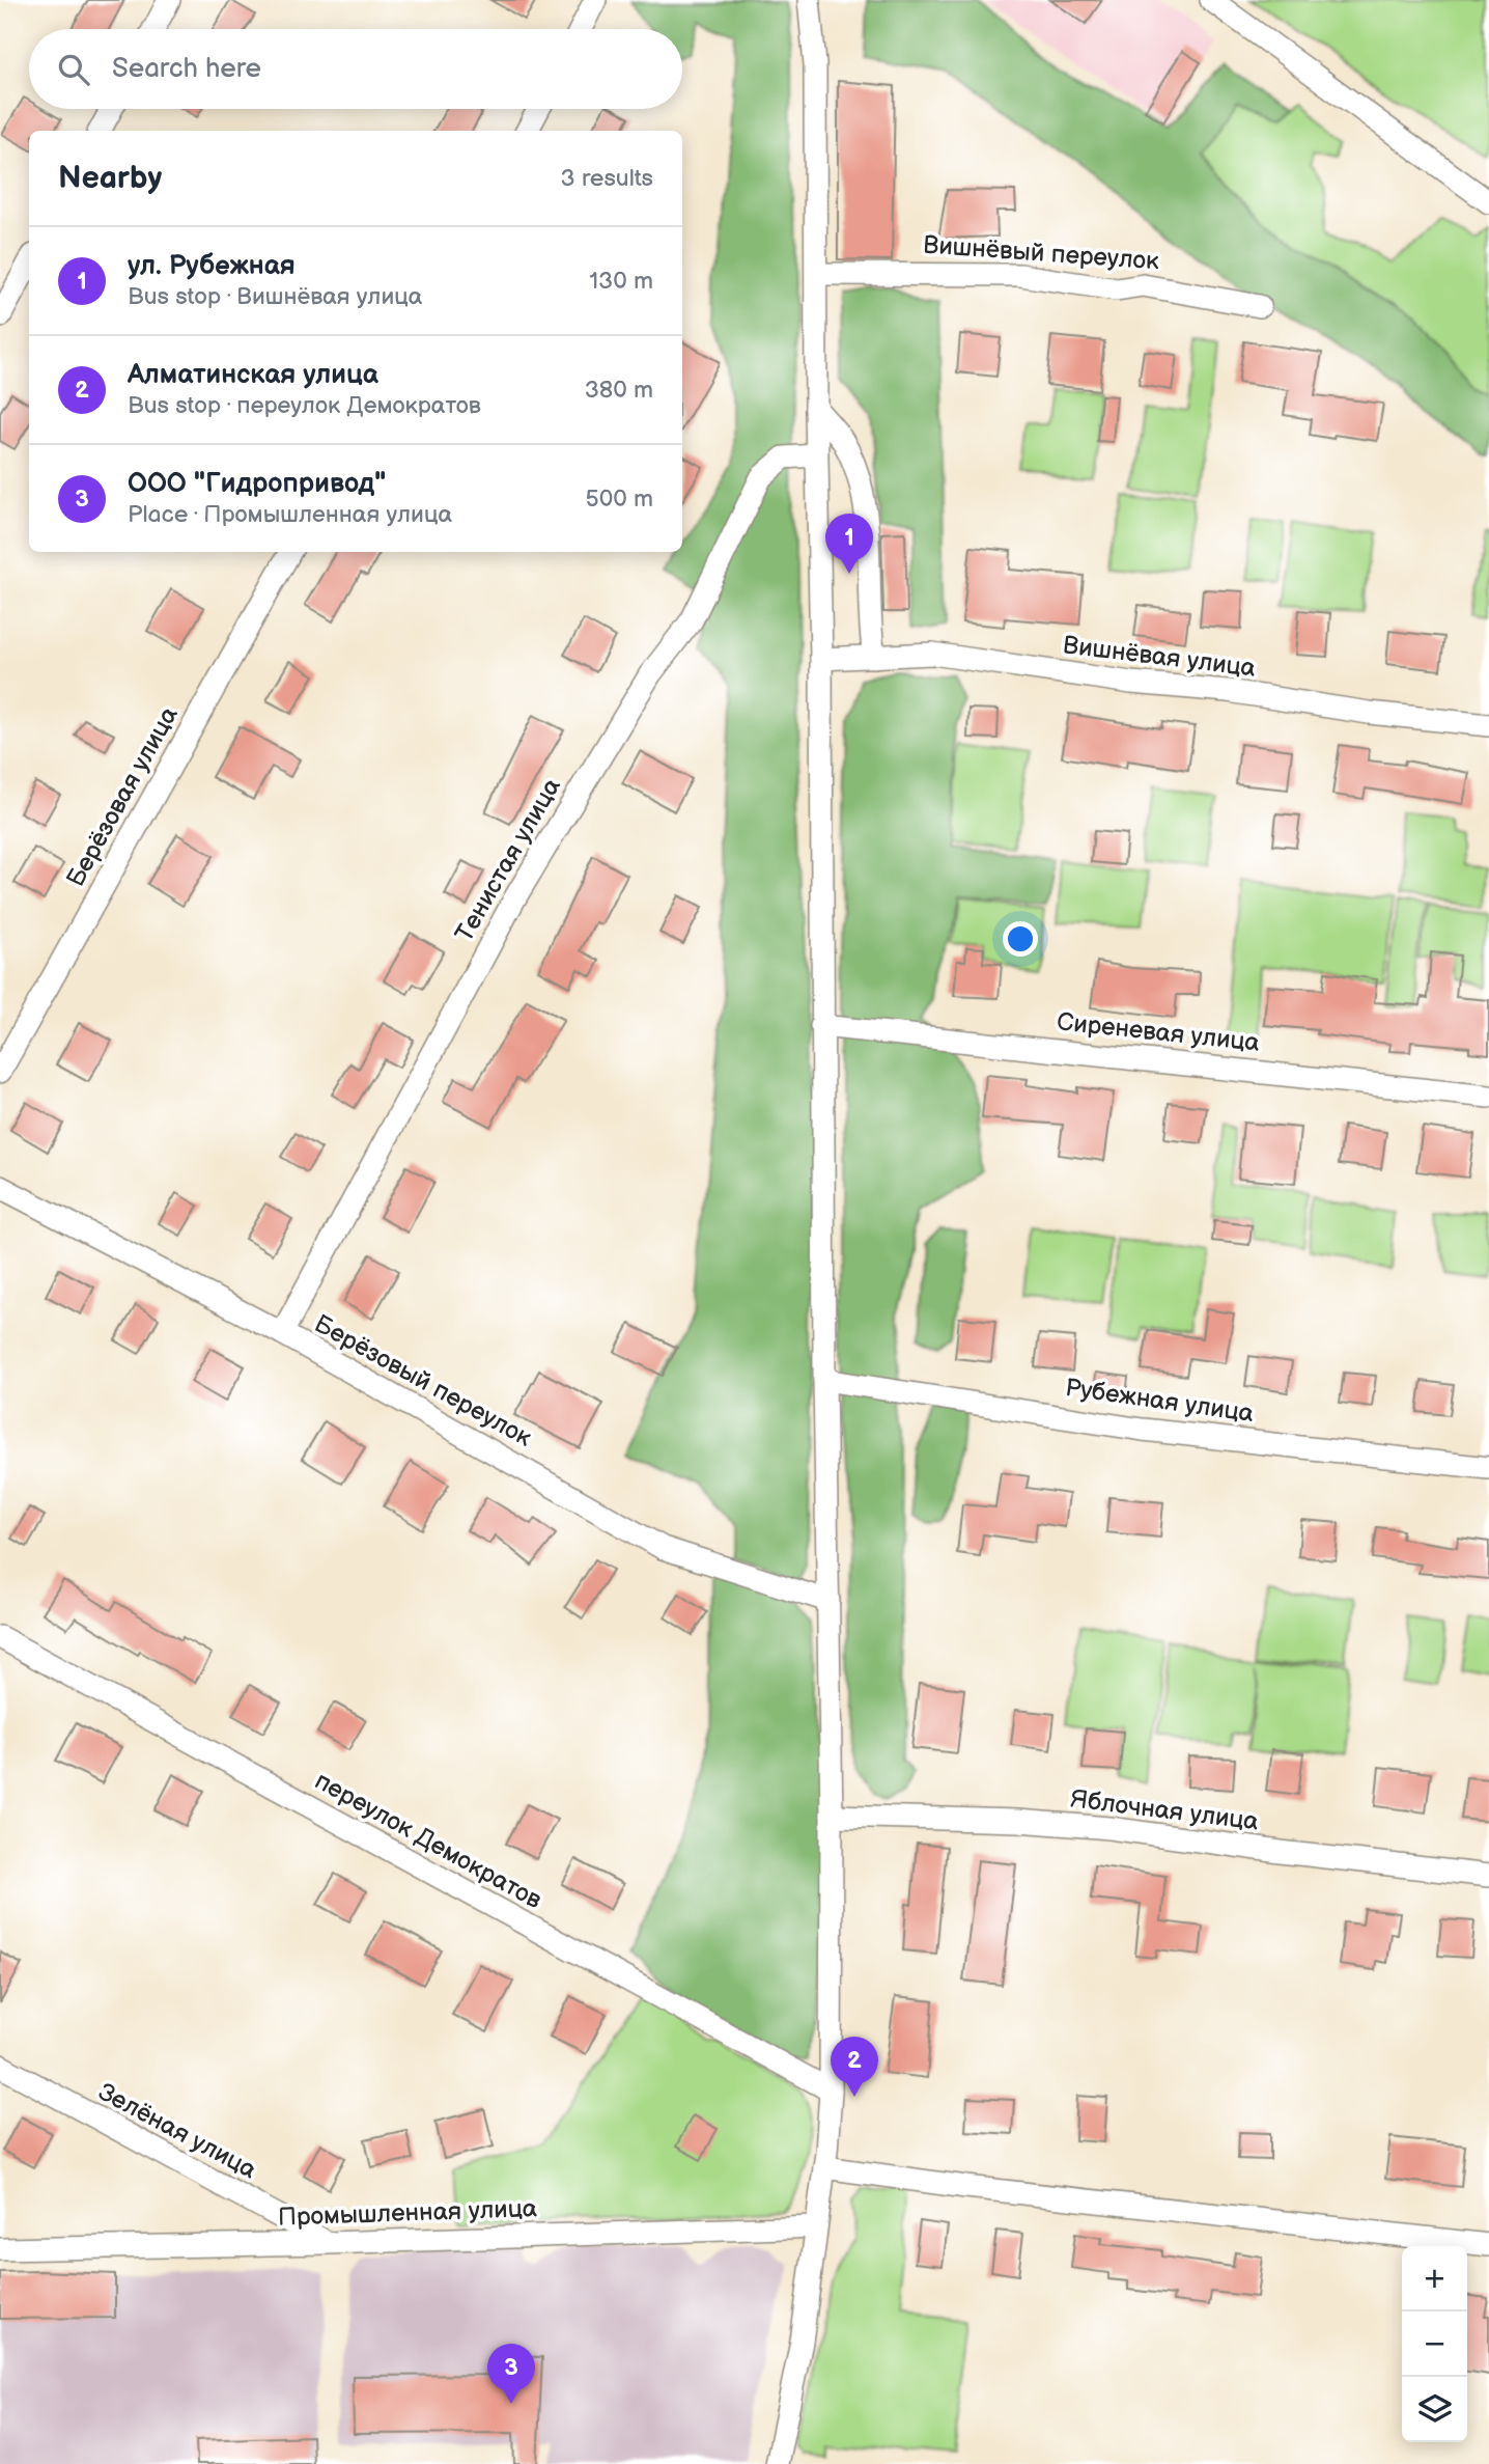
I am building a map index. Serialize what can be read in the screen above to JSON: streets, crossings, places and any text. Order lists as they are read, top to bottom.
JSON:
{
  "streets": {
    "street": [
      "Вишнёвый переулок",
      "Вишнёвая улица",
      "Берёзовая улица",
      "Тенистая улица",
      "Сиреневая улица",
      "Берёзовый переулок",
      "Рубежная улица",
      "Яблочная улица",
      "переулок Демократов",
      "Зелёная улица",
      "Промышленная улица"
    ]
  },
  "crossings": [
    ["Тенистая улица", "Берёзовый переулок"],
    ["Зелёная улица", "Промышленная улица"]
  ],
  "page": {
    "search": "Search here",
    "heading": ["Nearby", "3 results"],
    "list": [
      {
        "mark": "1",
        "name": "ул. Рубежная",
        "note": "Bus stop · Вишнёвая улица",
        "value": "130 m"
      },
      {
        "mark": "2",
        "name": "Алматинская улица",
        "note": "Bus stop · переулок Демократов",
        "value": "380 m"
      },
      {
        "mark": "3",
        "name": "ООО \"Гидропривод\"",
        "note": "Place · Промышленная улица",
        "value": "500 m"
      }
    ],
    "pins": ["1", "2", "3"],
    "map_buttons": ["+", "−"]
  }
}
